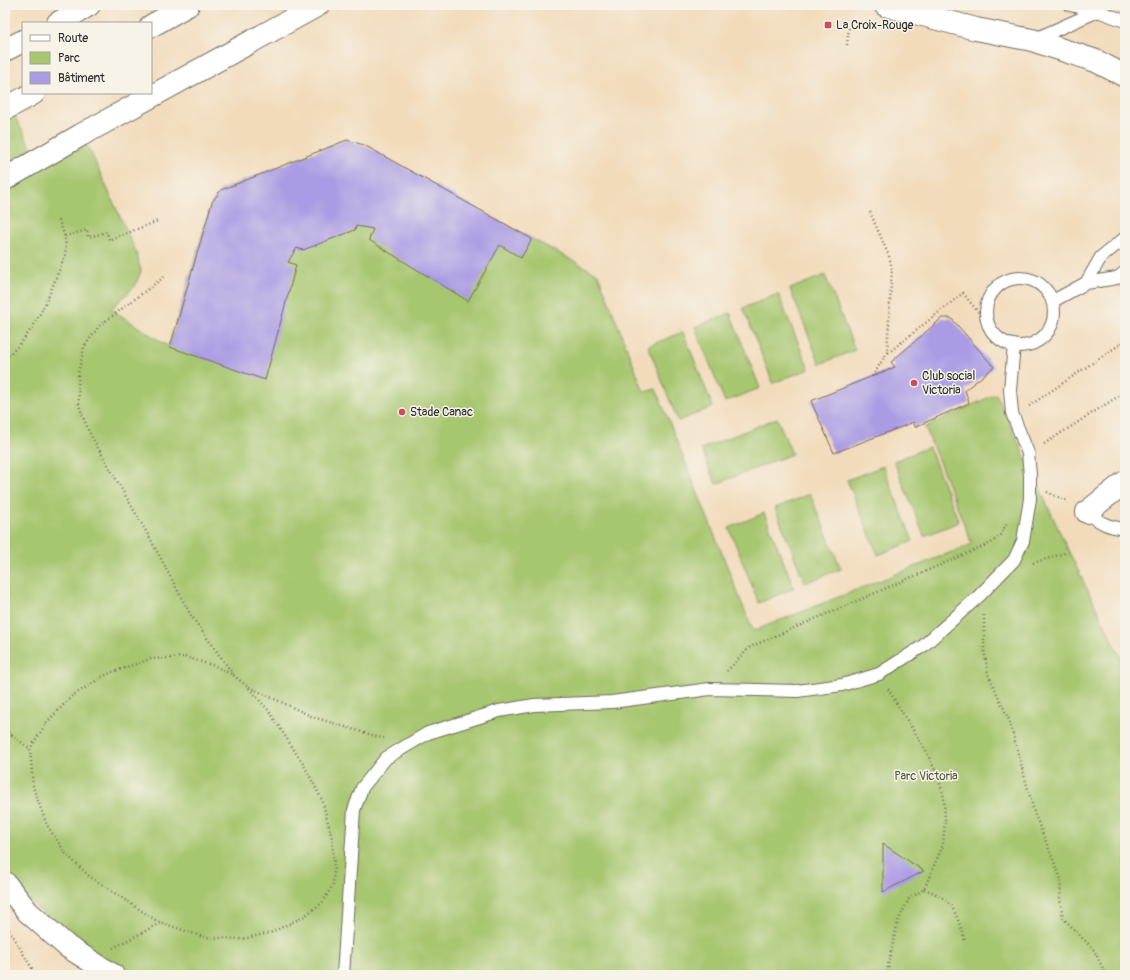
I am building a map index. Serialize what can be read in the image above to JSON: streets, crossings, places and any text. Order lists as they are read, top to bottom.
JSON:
{
  "parks": ["Parc Victoria"],
  "places": {
    "transit": ["La Croix-Rouge"],
    "other": ["Club social Victoria", "Stade Canac"]
  },
  "legend": ["Route", "Parc", "Bâtiment"]
}
